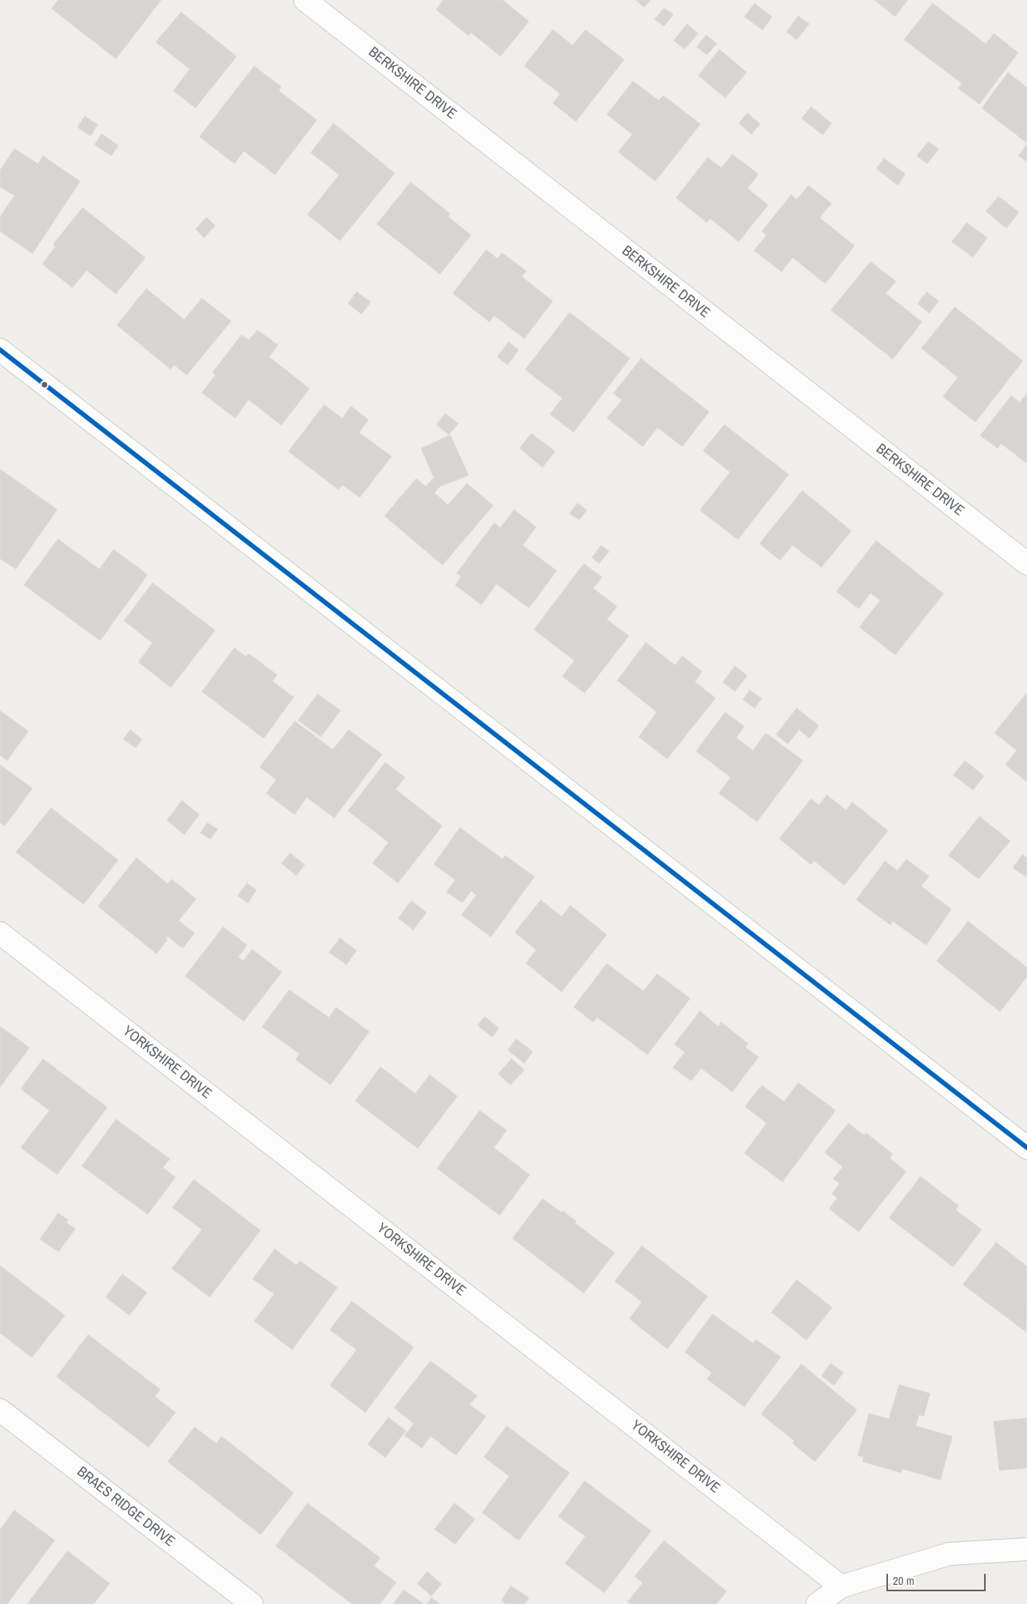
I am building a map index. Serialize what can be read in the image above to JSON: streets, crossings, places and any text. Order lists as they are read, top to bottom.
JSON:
{
  "streets": {
    "street": ["BERKSHIRE DRIVE", "YORKSHIRE DRIVE", "BRAES RIDGE DRIVE"]
  },
  "scale_bar": "20 m"
}
